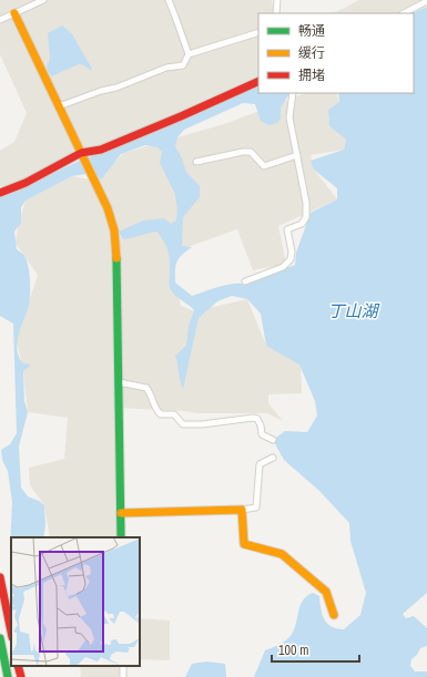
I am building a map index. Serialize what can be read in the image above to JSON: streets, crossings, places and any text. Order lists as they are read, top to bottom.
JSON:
{
  "water": ["丁山湖"],
  "legend": ["畅通", "缓行", "拥堵"],
  "scale_bar": "100 m"
}
